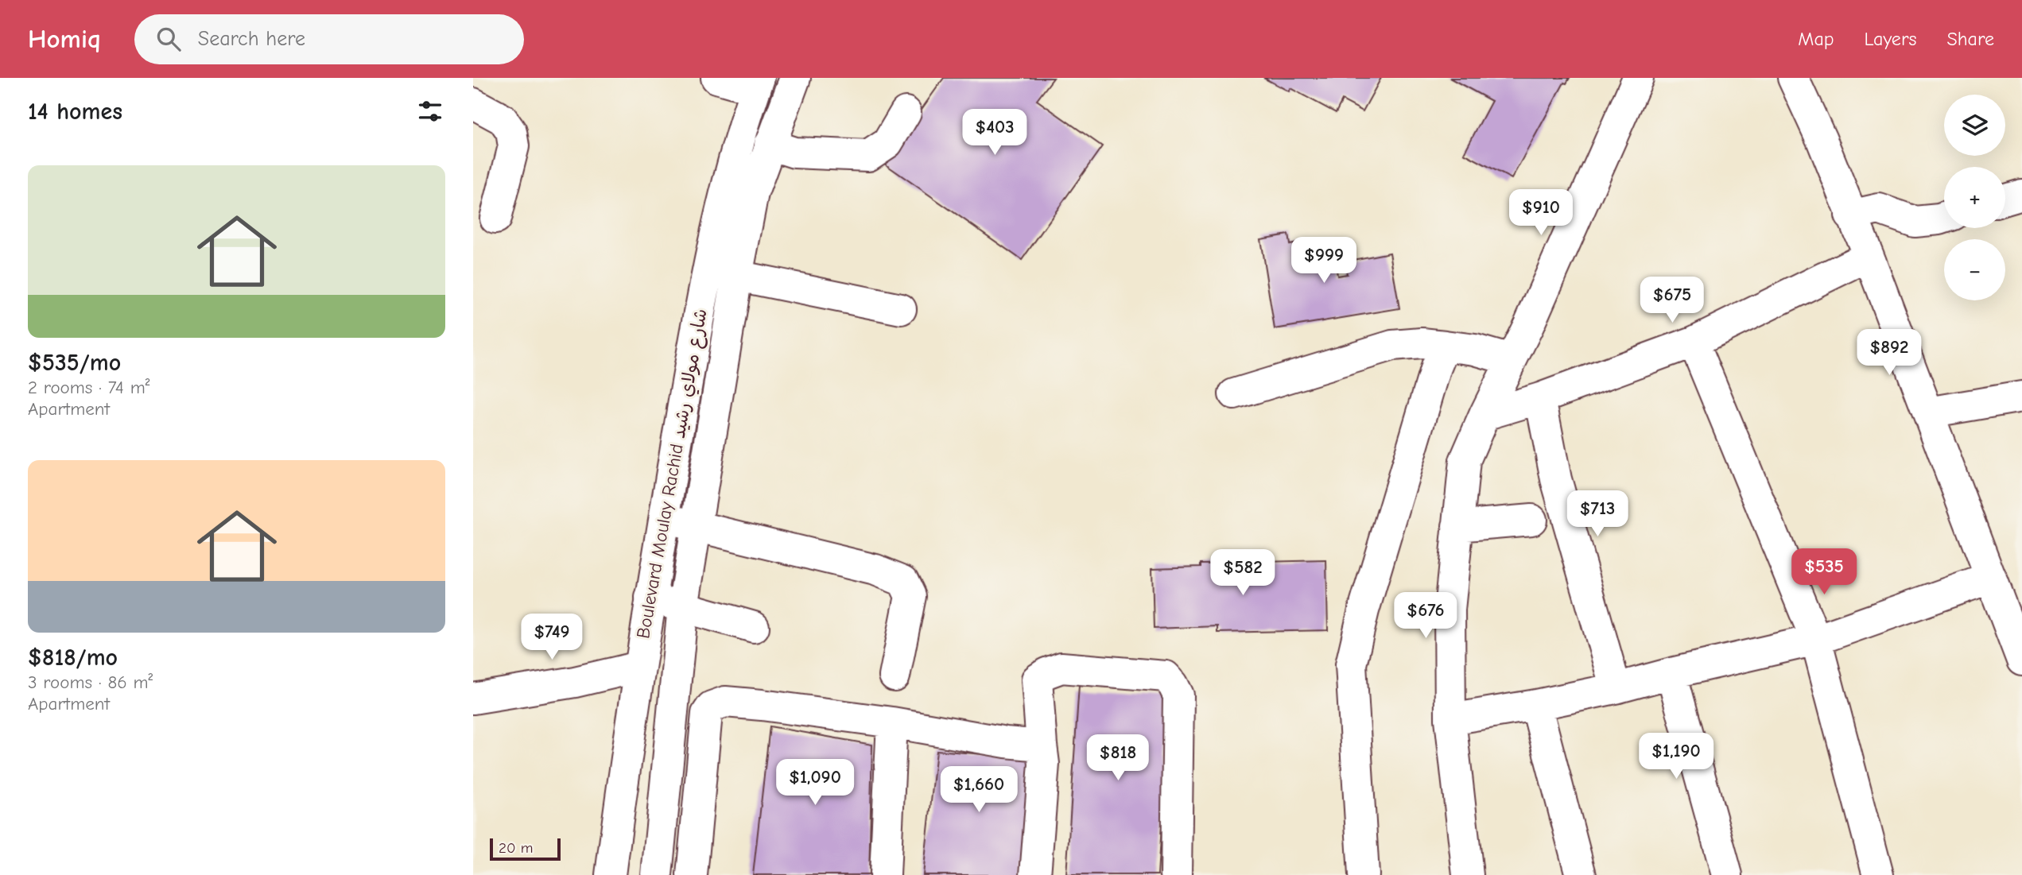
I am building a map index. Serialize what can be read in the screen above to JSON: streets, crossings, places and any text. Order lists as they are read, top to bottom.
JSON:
{
  "streets": {
    "street": ["Boulevard Moulay Rachid شارع مولاي رشيد"]
  },
  "scale_bar": "20 m",
  "page": {
    "header": "Homiq",
    "search": "Search here",
    "nav": ["Map", "Layers", "Share"],
    "heading": "14 homes",
    "map_buttons": ["+", "−"],
    "price": [
      "$403",
      "$910",
      "$999",
      "$675",
      "$892",
      "$713",
      "$535",
      "$582",
      "$676",
      "$749",
      "$1,190",
      "$818",
      "$1,090",
      "$1,660"
    ],
    "list": [
      {
        "name": "$535/mo",
        "note": "2 rooms · 74 m² · Apartment"
      },
      {
        "name": "$818/mo",
        "note": "3 rooms · 86 m² · Apartment"
      }
    ],
    "scale": "20 m"
  }
}
